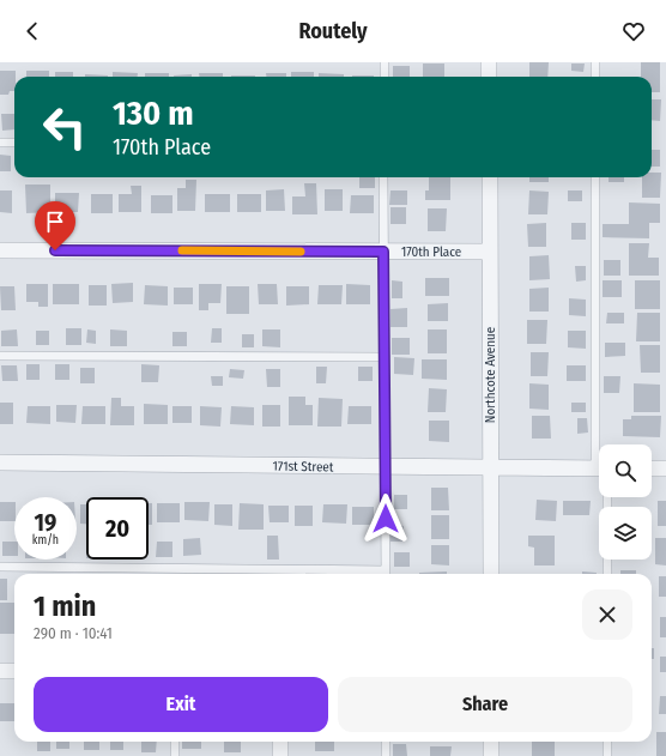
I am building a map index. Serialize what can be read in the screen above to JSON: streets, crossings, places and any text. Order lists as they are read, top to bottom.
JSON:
{
  "streets": {
    "street": ["170th Place", "Northcote Avenue", "171st Street"]
  },
  "crossings": [
    ["170th Place", "Northcote Avenue"],
    ["Northcote Avenue", "171st Street"]
  ],
  "page": {
    "header": "Routely",
    "turn": ["130 m", "170th Place"],
    "speed": "19 km/h",
    "limit": "20",
    "heading": ["1 min", "290 m · 10:41"],
    "buttons": ["Exit", "Share"]
  }
}
